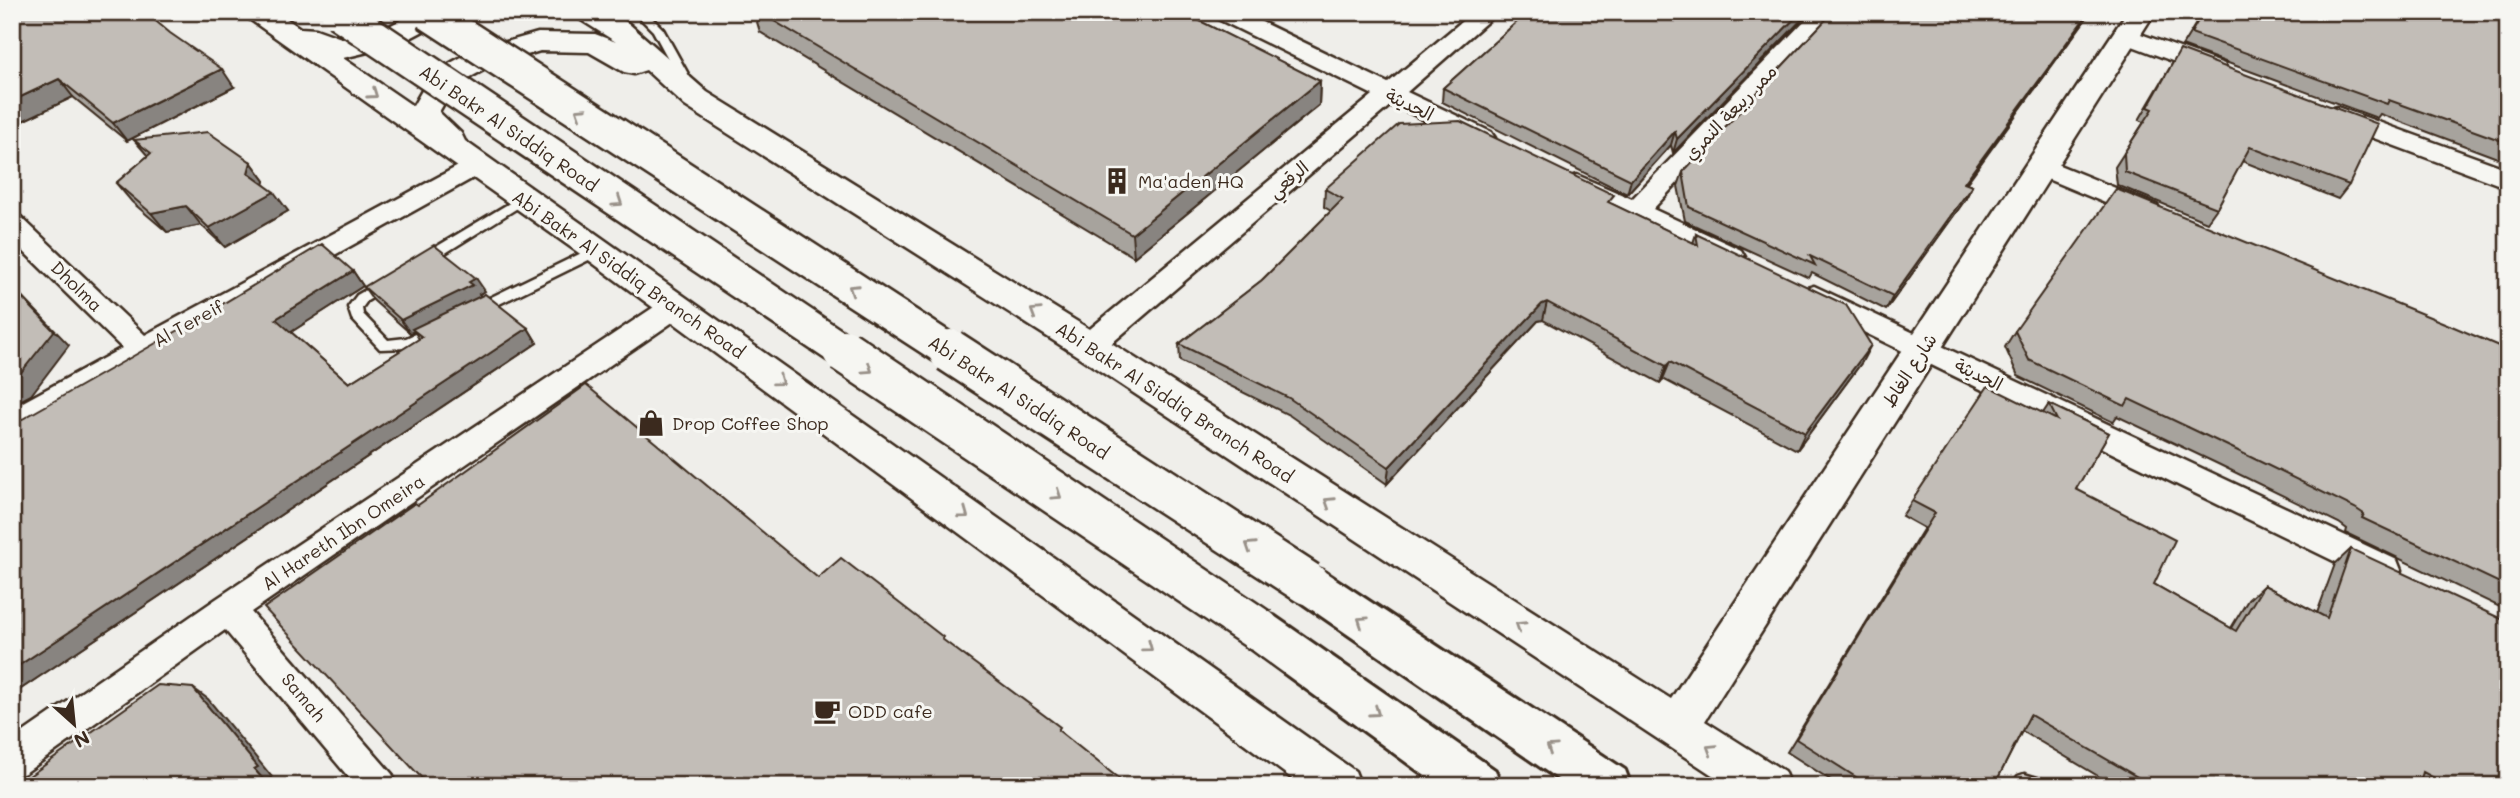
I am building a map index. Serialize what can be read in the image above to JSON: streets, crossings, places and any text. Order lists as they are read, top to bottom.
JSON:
{
  "streets": {
    "main road": ["Abi Bakr Al Siddiq Road"],
    "street": [
      "الحديثة",
      "ممر ربيعة النمري",
      "الرقعي",
      "Abi Bakr Al Siddiq Branch Road",
      "Dholma",
      "Al Tereif",
      "شارع الغاط",
      "Al Hareth Ibn Omeira",
      "Samah"
    ]
  },
  "crossings": [
    ["الحديثة", "الرقعي"],
    ["الحديثة", "شارع الغاط"],
    ["الرقعي", "Abi Bakr Al Siddiq Branch Road"],
    ["Abi Bakr Al Siddiq Branch Road", "Al Tereif"],
    ["Abi Bakr Al Siddiq Branch Road", "شارع الغاط"],
    ["Abi Bakr Al Siddiq Branch Road", "Al Hareth Ibn Omeira"],
    ["Dholma", "Al Tereif"],
    ["Al Hareth Ibn Omeira", "Samah"]
  ],
  "places": {
    "building": ["Ma'aden HQ"],
    "shop": ["Drop Coffee Shop"],
    "cafe": ["ODD cafe"]
  },
  "north": "bottom right"
}
